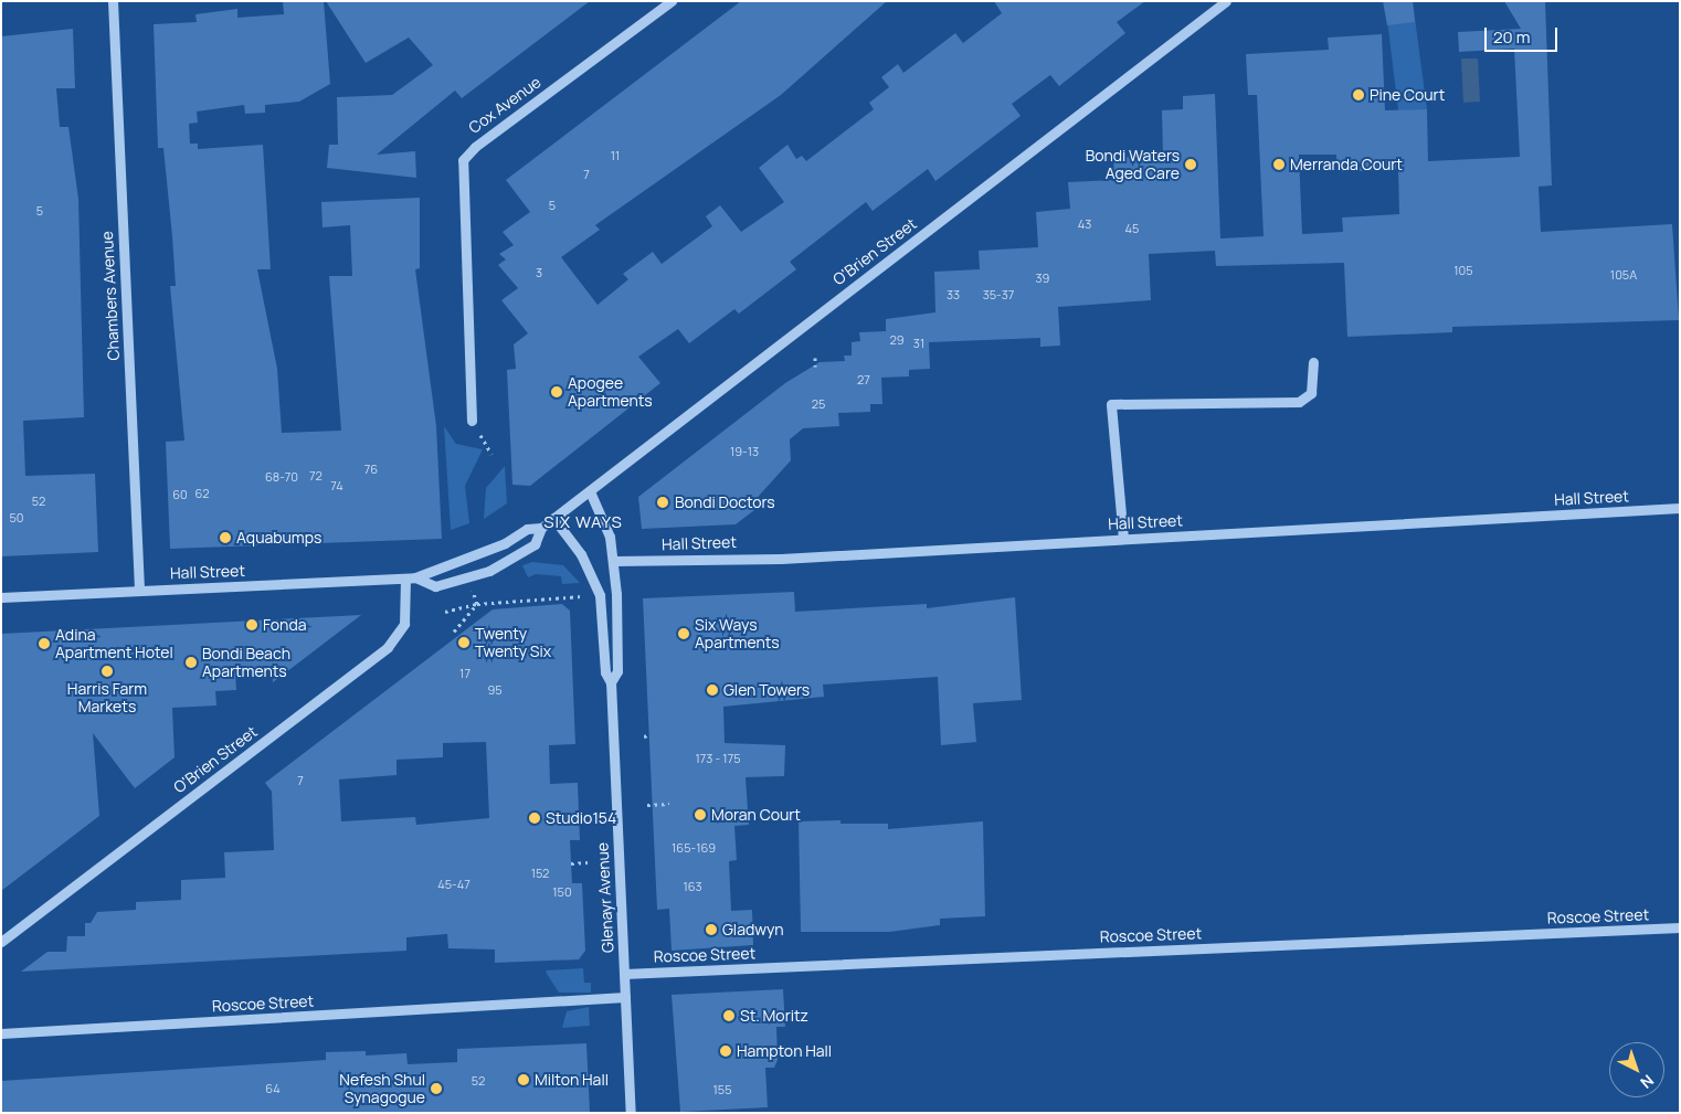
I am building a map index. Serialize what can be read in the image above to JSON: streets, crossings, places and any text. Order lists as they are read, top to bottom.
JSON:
{
  "streets": {
    "street": [
      "Cox Avenue",
      "O'Brien Street",
      "Chambers Avenue",
      "Hall Street",
      "Glenayr Avenue",
      "Roscoe Street"
    ]
  },
  "crossings": [
    ["O'Brien Street", "Hall Street"],
    ["O'Brien Street", "Glenayr Avenue"],
    ["Chambers Avenue", "Hall Street"],
    ["Hall Street", "Glenayr Avenue"],
    ["Glenayr Avenue", "Roscoe Street"]
  ],
  "districts": ["SIX WAYS"],
  "places": [
    "Pine Court",
    "Bondi Waters Aged Care",
    "Merranda Court",
    "Apogee Apartments",
    "Bondi Doctors",
    "Aquabumps",
    "Fonda",
    "Six Ways Apartments",
    "Twenty Twenty Six",
    "Adina Apartment Hotel",
    "Bondi Beach Apartments",
    "Harris Farm Markets",
    "Glen Towers",
    "Moran Court",
    "Studio154",
    "Gladwyn",
    "St. Moritz",
    "Hampton Hall",
    "Milton Hall",
    "Nefesh Shul Synagogue"
  ],
  "house_numbers": [
    "11",
    "7",
    "5",
    "5",
    "43",
    "45",
    "105",
    "3",
    "105A",
    "39",
    "33",
    "35-37",
    "29",
    "31",
    "27",
    "25",
    "19-13",
    "76",
    "72",
    "68-70",
    "74",
    "62",
    "60",
    "52",
    "50",
    "17",
    "95",
    "173 - 175",
    "7",
    "165-169",
    "152",
    "45-47",
    "163",
    "150",
    "52",
    "64",
    "155"
  ],
  "scale_bar": "20 m",
  "north": "bottom right"
}
